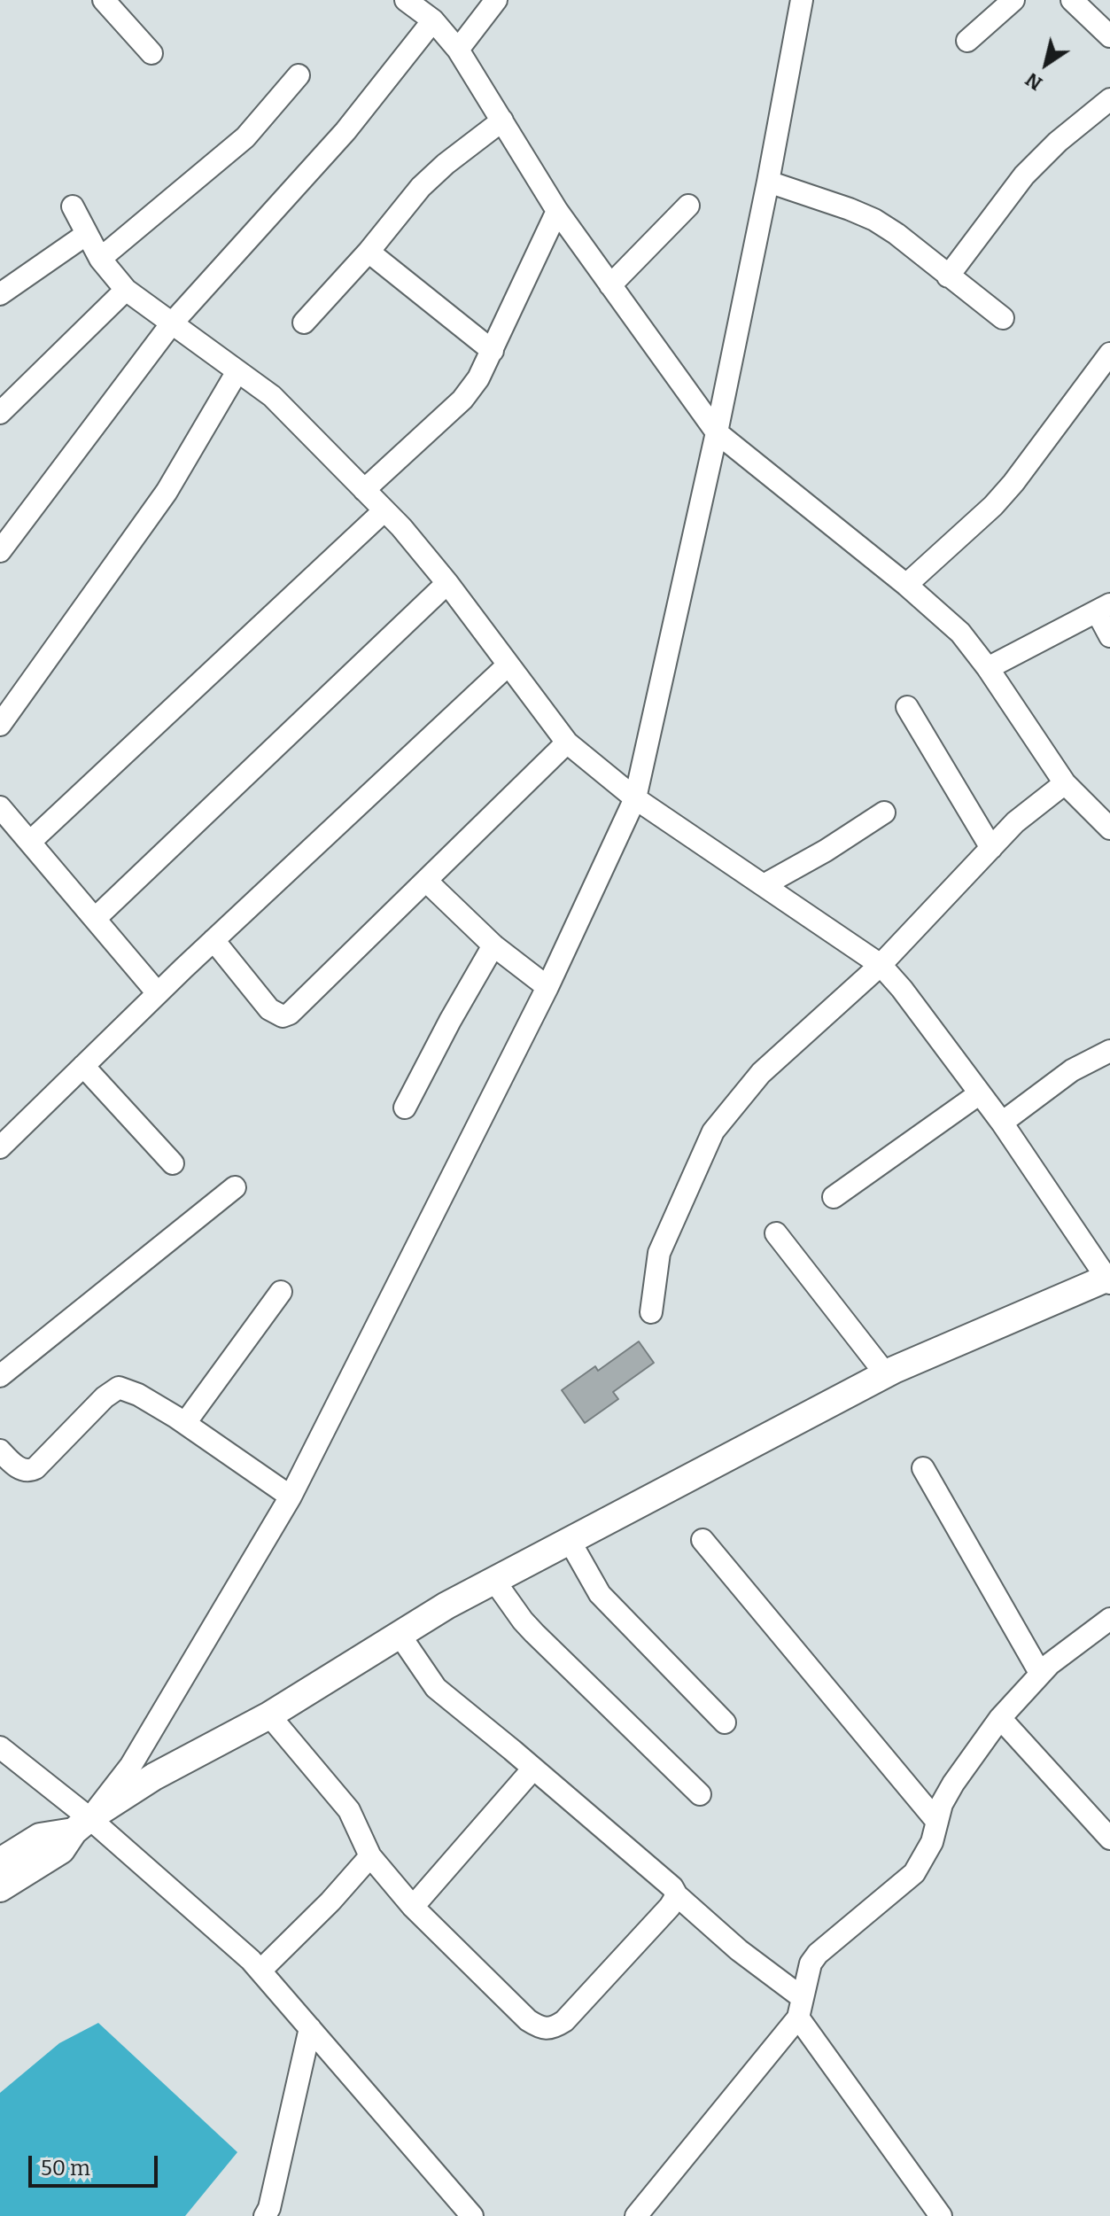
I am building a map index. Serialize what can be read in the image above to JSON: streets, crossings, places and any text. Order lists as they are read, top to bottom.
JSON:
{
  "scale_bar": "50 m",
  "north": "bottom left"
}
